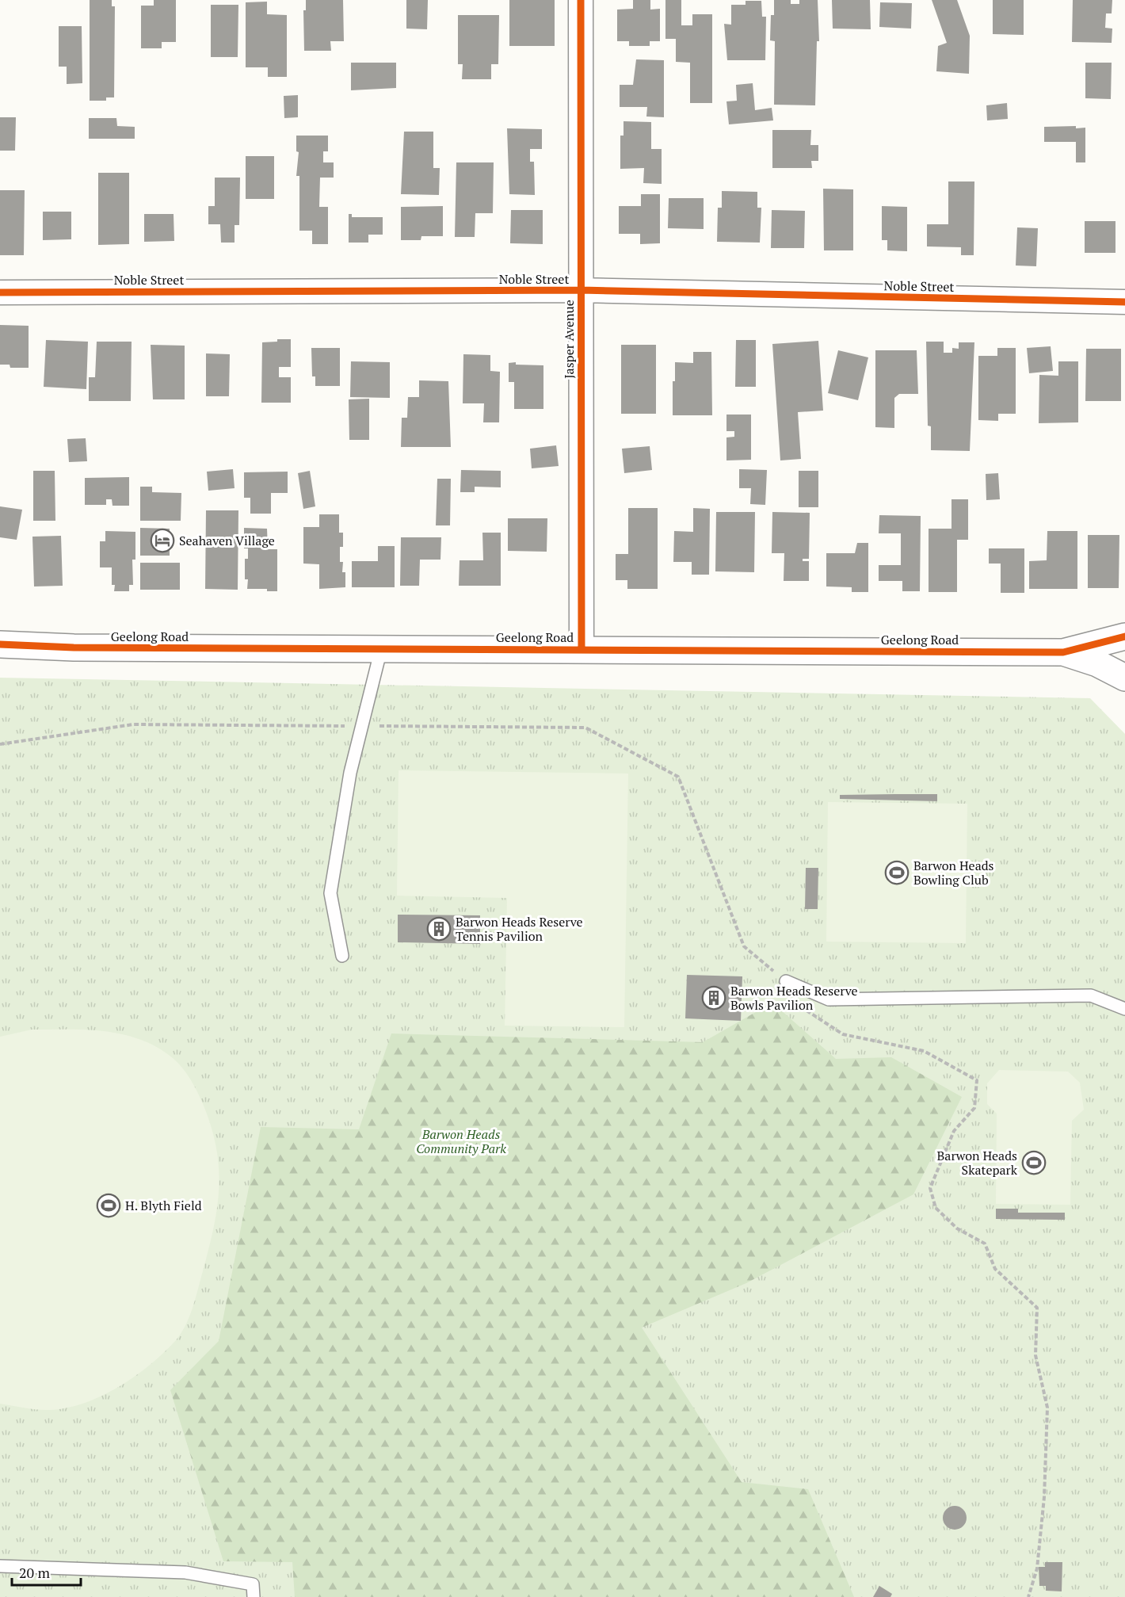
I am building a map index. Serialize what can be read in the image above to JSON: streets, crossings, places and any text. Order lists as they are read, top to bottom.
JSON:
{
  "streets": {
    "street": ["Noble Street", "Jasper Avenue", "Geelong Road"]
  },
  "crossings": [
    ["Noble Street", "Jasper Avenue"],
    ["Jasper Avenue", "Geelong Road"]
  ],
  "parks": ["Barwon Heads Community Park"],
  "places": {
    "hotel": ["Seahaven Village"],
    "sports": ["Barwon Heads Bowling Club", "Barwon Heads Skatepark", "H. Blyth Field"],
    "building": ["Barwon Heads Reserve Tennis Pavilion", "Barwon Heads Reserve Bowls Pavilion"]
  },
  "scale_bar": "20 m"
}
